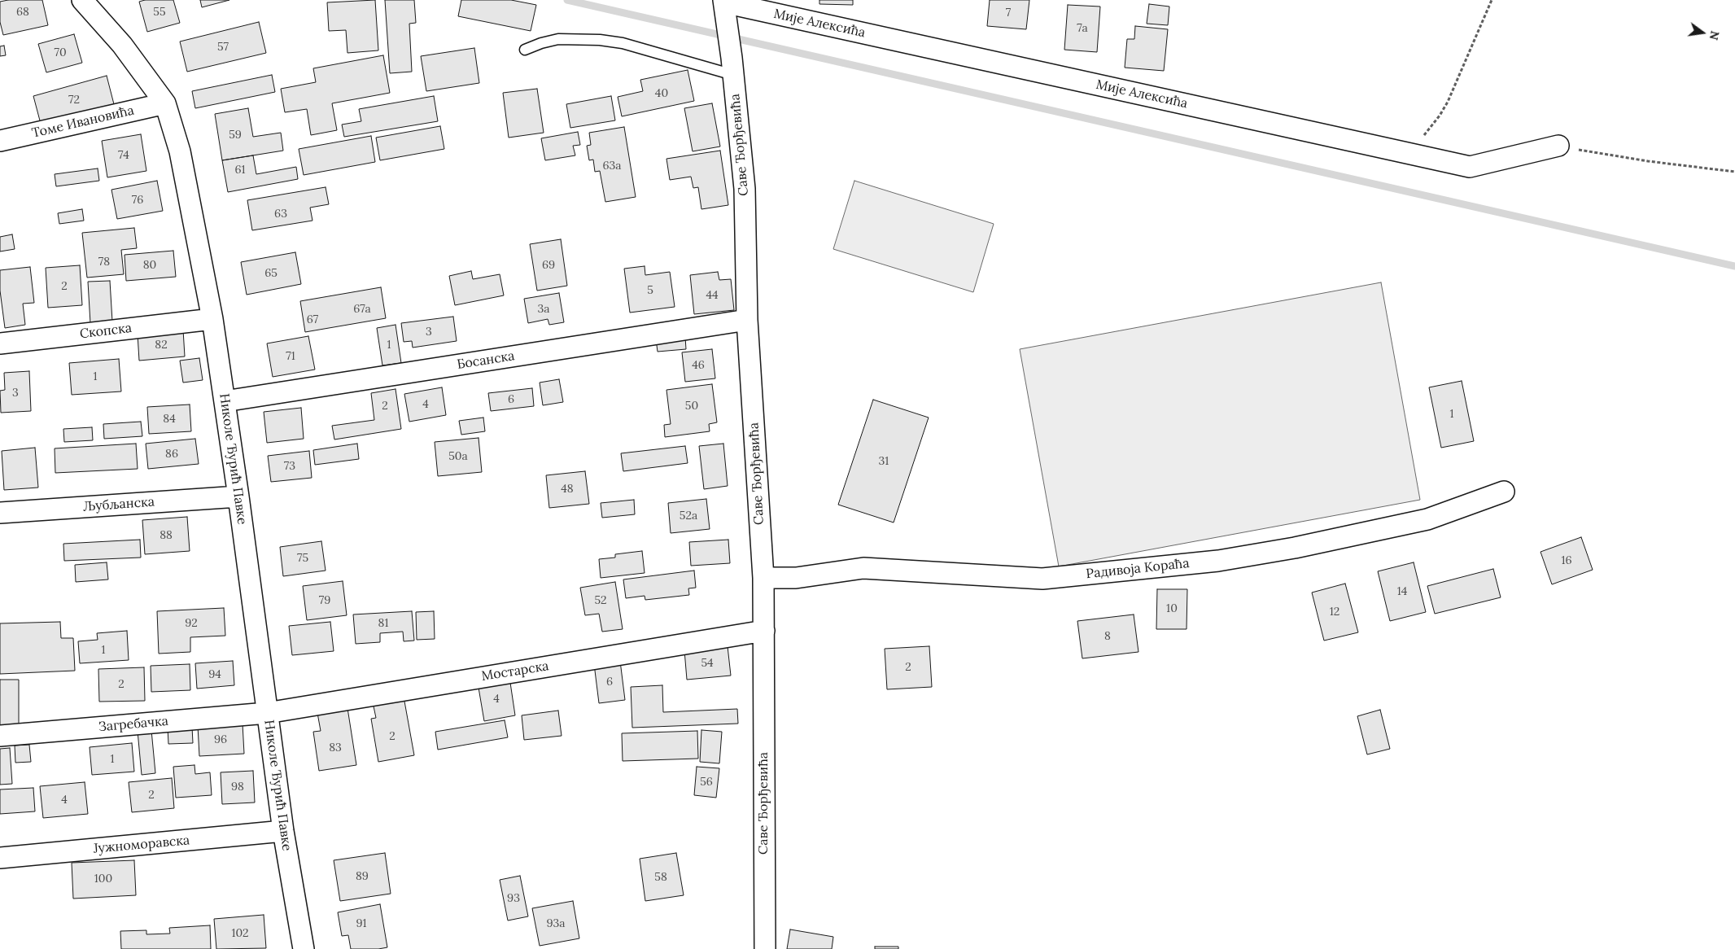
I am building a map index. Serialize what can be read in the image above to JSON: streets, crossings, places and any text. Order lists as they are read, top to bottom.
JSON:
{
  "streets": {
    "street": [
      "Мије Алексића",
      "Томе Ивановића",
      "Саве Ђорђевића",
      "Скопска",
      "Босанска",
      "Николе Ђурић Павке",
      "Љубљанска",
      "Радивоја Кораћа",
      "Мостарска",
      "Загребачка",
      "Јужноморавска"
    ]
  },
  "crossings": [
    ["Мије Алексића", "Саве Ђорђевића"],
    ["Томе Ивановића", "Николе Ђурић Павке"],
    ["Саве Ђорђевића", "Босанска"],
    ["Саве Ђорђевића", "Радивоја Кораћа"],
    ["Саве Ђорђевића", "Мостарска"],
    ["Скопска", "Николе Ђурић Павке"],
    ["Босанска", "Николе Ђурић Павке"],
    ["Николе Ђурић Павке", "Љубљанска"],
    ["Николе Ђурић Павке", "Мостарска"],
    ["Николе Ђурић Павке", "Загребачка"],
    ["Николе Ђурић Павке", "Јужноморавска"],
    ["Мостарска", "Загребачка"]
  ],
  "house_numbers": [
    "68",
    "55",
    "7",
    "7a",
    "57",
    "70",
    "40",
    "72",
    "59",
    "74",
    "63a",
    "61",
    "76",
    "63",
    "78",
    "80",
    "69",
    "65",
    "2",
    "5",
    "44",
    "67a",
    "3a",
    "67",
    "3",
    "82",
    "1",
    "71",
    "46",
    "1",
    "3",
    "6",
    "4",
    "2",
    "50",
    "1",
    "84",
    "86",
    "50a",
    "31",
    "73",
    "48",
    "52a",
    "88",
    "75",
    "16",
    "14",
    "79",
    "52",
    "10",
    "12",
    "92",
    "81",
    "8",
    "1",
    "54",
    "2",
    "94",
    "6",
    "2",
    "4",
    "2",
    "96",
    "83",
    "1",
    "56",
    "98",
    "2",
    "4",
    "89",
    "58",
    "100",
    "93",
    "91",
    "93a",
    "102"
  ],
  "north": "right"
}
